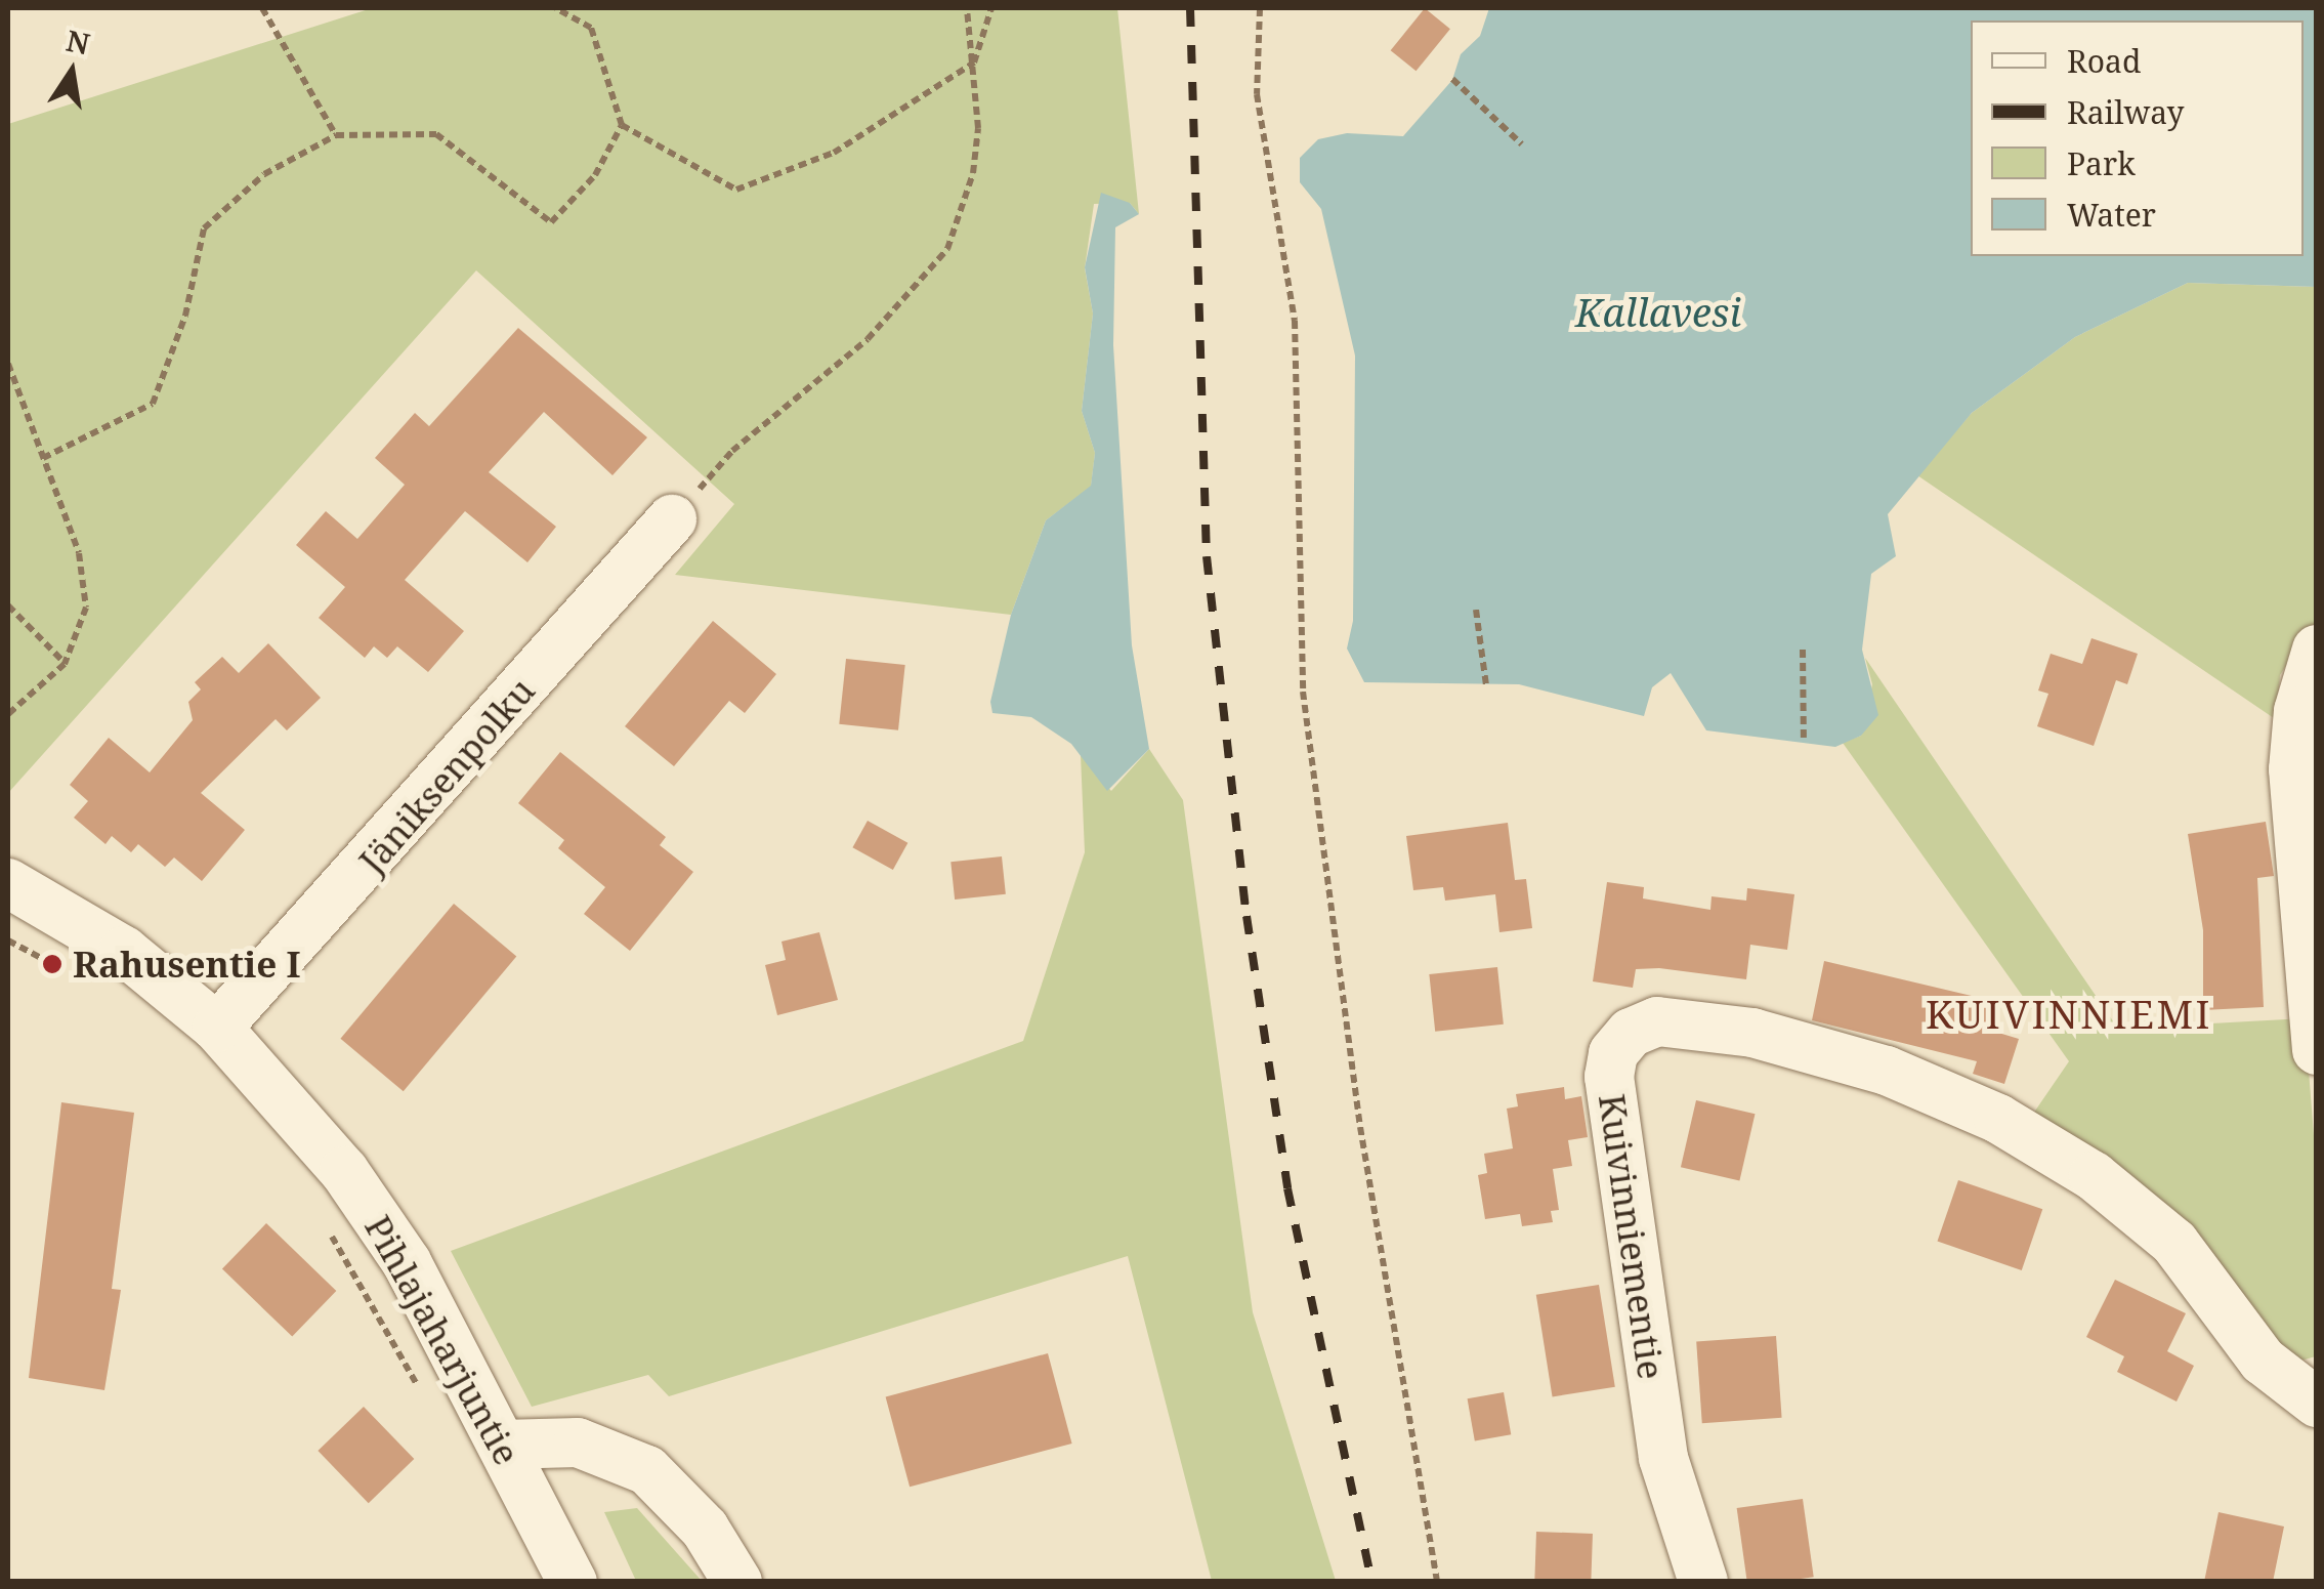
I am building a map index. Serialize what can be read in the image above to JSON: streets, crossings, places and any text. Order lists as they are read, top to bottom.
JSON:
{
  "streets": {
    "street": ["Jäniksenpolku", "Kuivinniementie", "Pihlajaharjuntie"]
  },
  "crossings": [
    ["Jäniksenpolku", "Pihlajaharjuntie"]
  ],
  "districts": ["KUIVINNIEMI"],
  "water": ["Kallavesi"],
  "places": ["Rahusentie I"],
  "legend": [
    "Road",
    "Railway",
    "Park",
    "Water"
  ],
  "north": "top"
}
